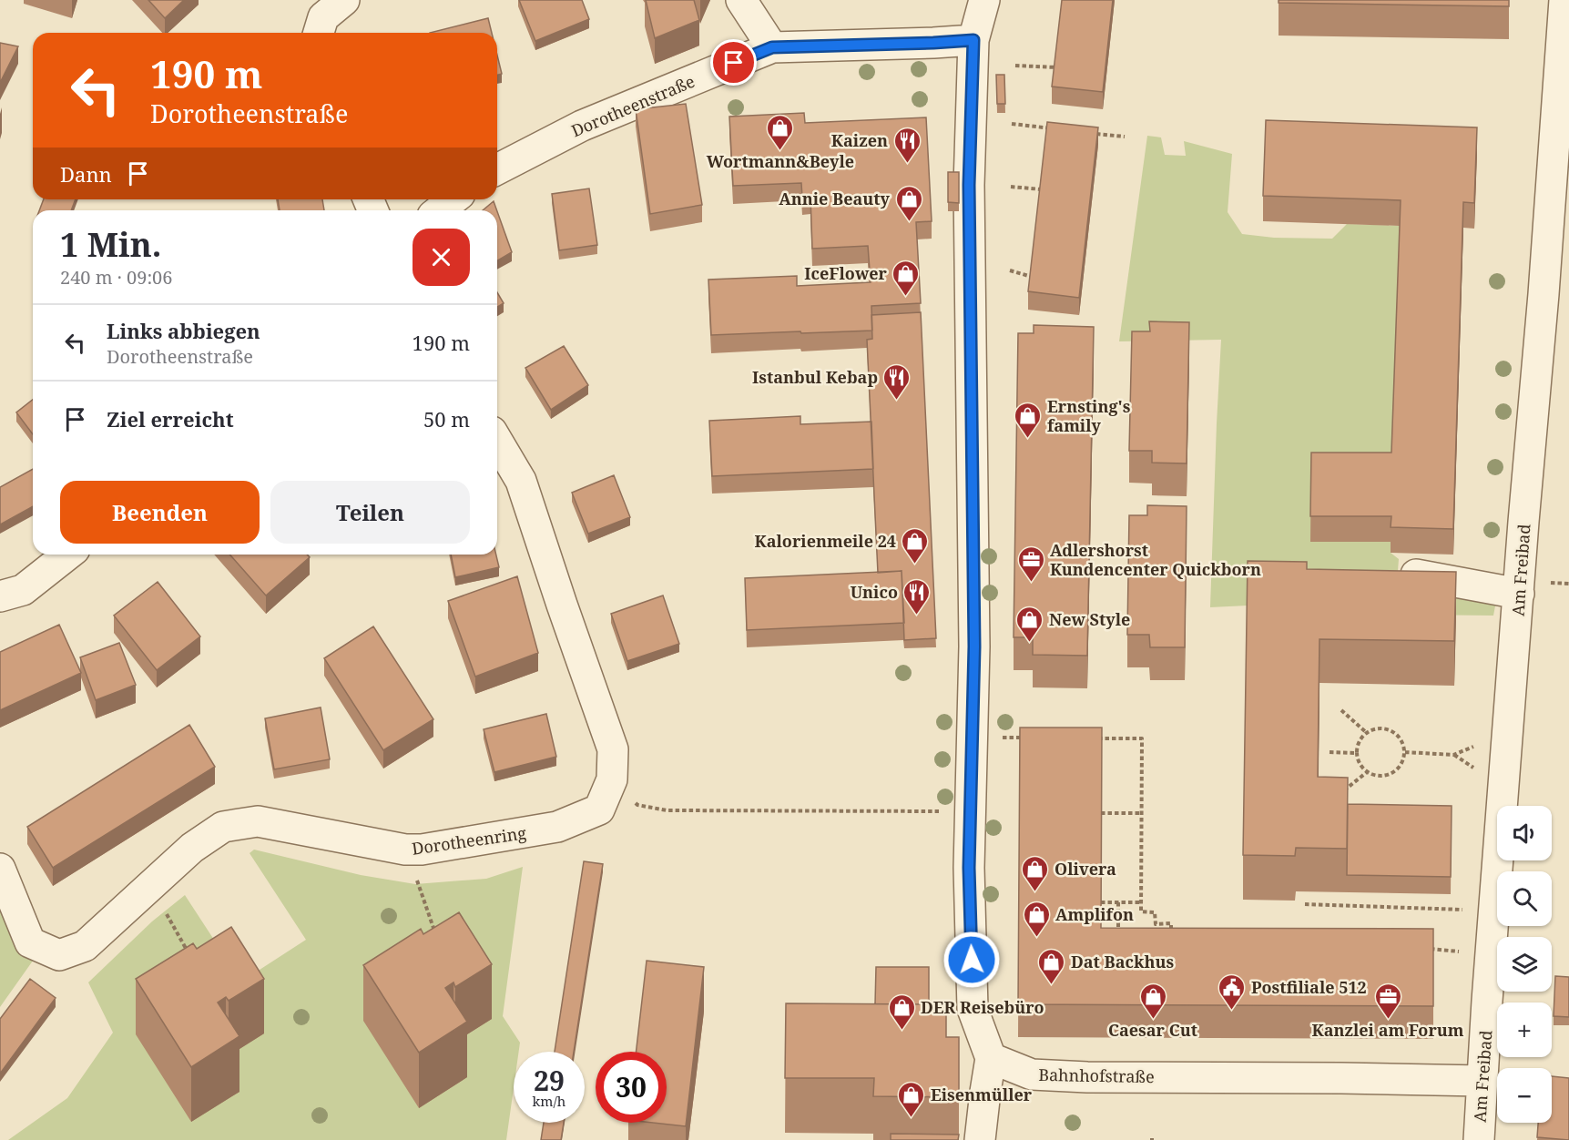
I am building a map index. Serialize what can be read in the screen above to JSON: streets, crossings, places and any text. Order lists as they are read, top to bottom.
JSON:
{
  "streets": {
    "street": [
      "Dorotheenstraße",
      "Am Freibad",
      "Dorotheenring",
      "Bahnhofstraße"
    ]
  },
  "crossings": [
    ["Am Freibad", "Bahnhofstraße"]
  ],
  "places": {
    "shop": [
      "Wortmann&Beyle",
      "Annie Beauty",
      "IceFlower",
      "Ernsting's family",
      "Kalorienmeile 24",
      "New Style",
      "Olivera",
      "Amplifon",
      "Dat Backhus",
      "Caesar Cut",
      "DER Reisebüro",
      "Eisenmüller"
    ],
    "restaurant": ["Kaizen", "Istanbul Kebap", "Unico"],
    "office": ["Adlershorst Kundencenter Quickborn", "Kanzlei am Forum"],
    "public building": ["Postfiliale 512"]
  },
  "page": {
    "turn": ["190 m", "Dorotheenstraße"],
    "then": "Dann",
    "heading": ["1 Min.", "240 m · 09:06"],
    "list": [
      {
        "name": "Links abbiegen",
        "note": "Dorotheenstraße",
        "value": "190 m"
      },
      {
        "name": "Ziel erreicht",
        "value": "50 m"
      }
    ],
    "buttons": ["Beenden", "Teilen"],
    "map_buttons": ["+", "−"],
    "speed": "29 km/h",
    "limit": "30"
  }
}
